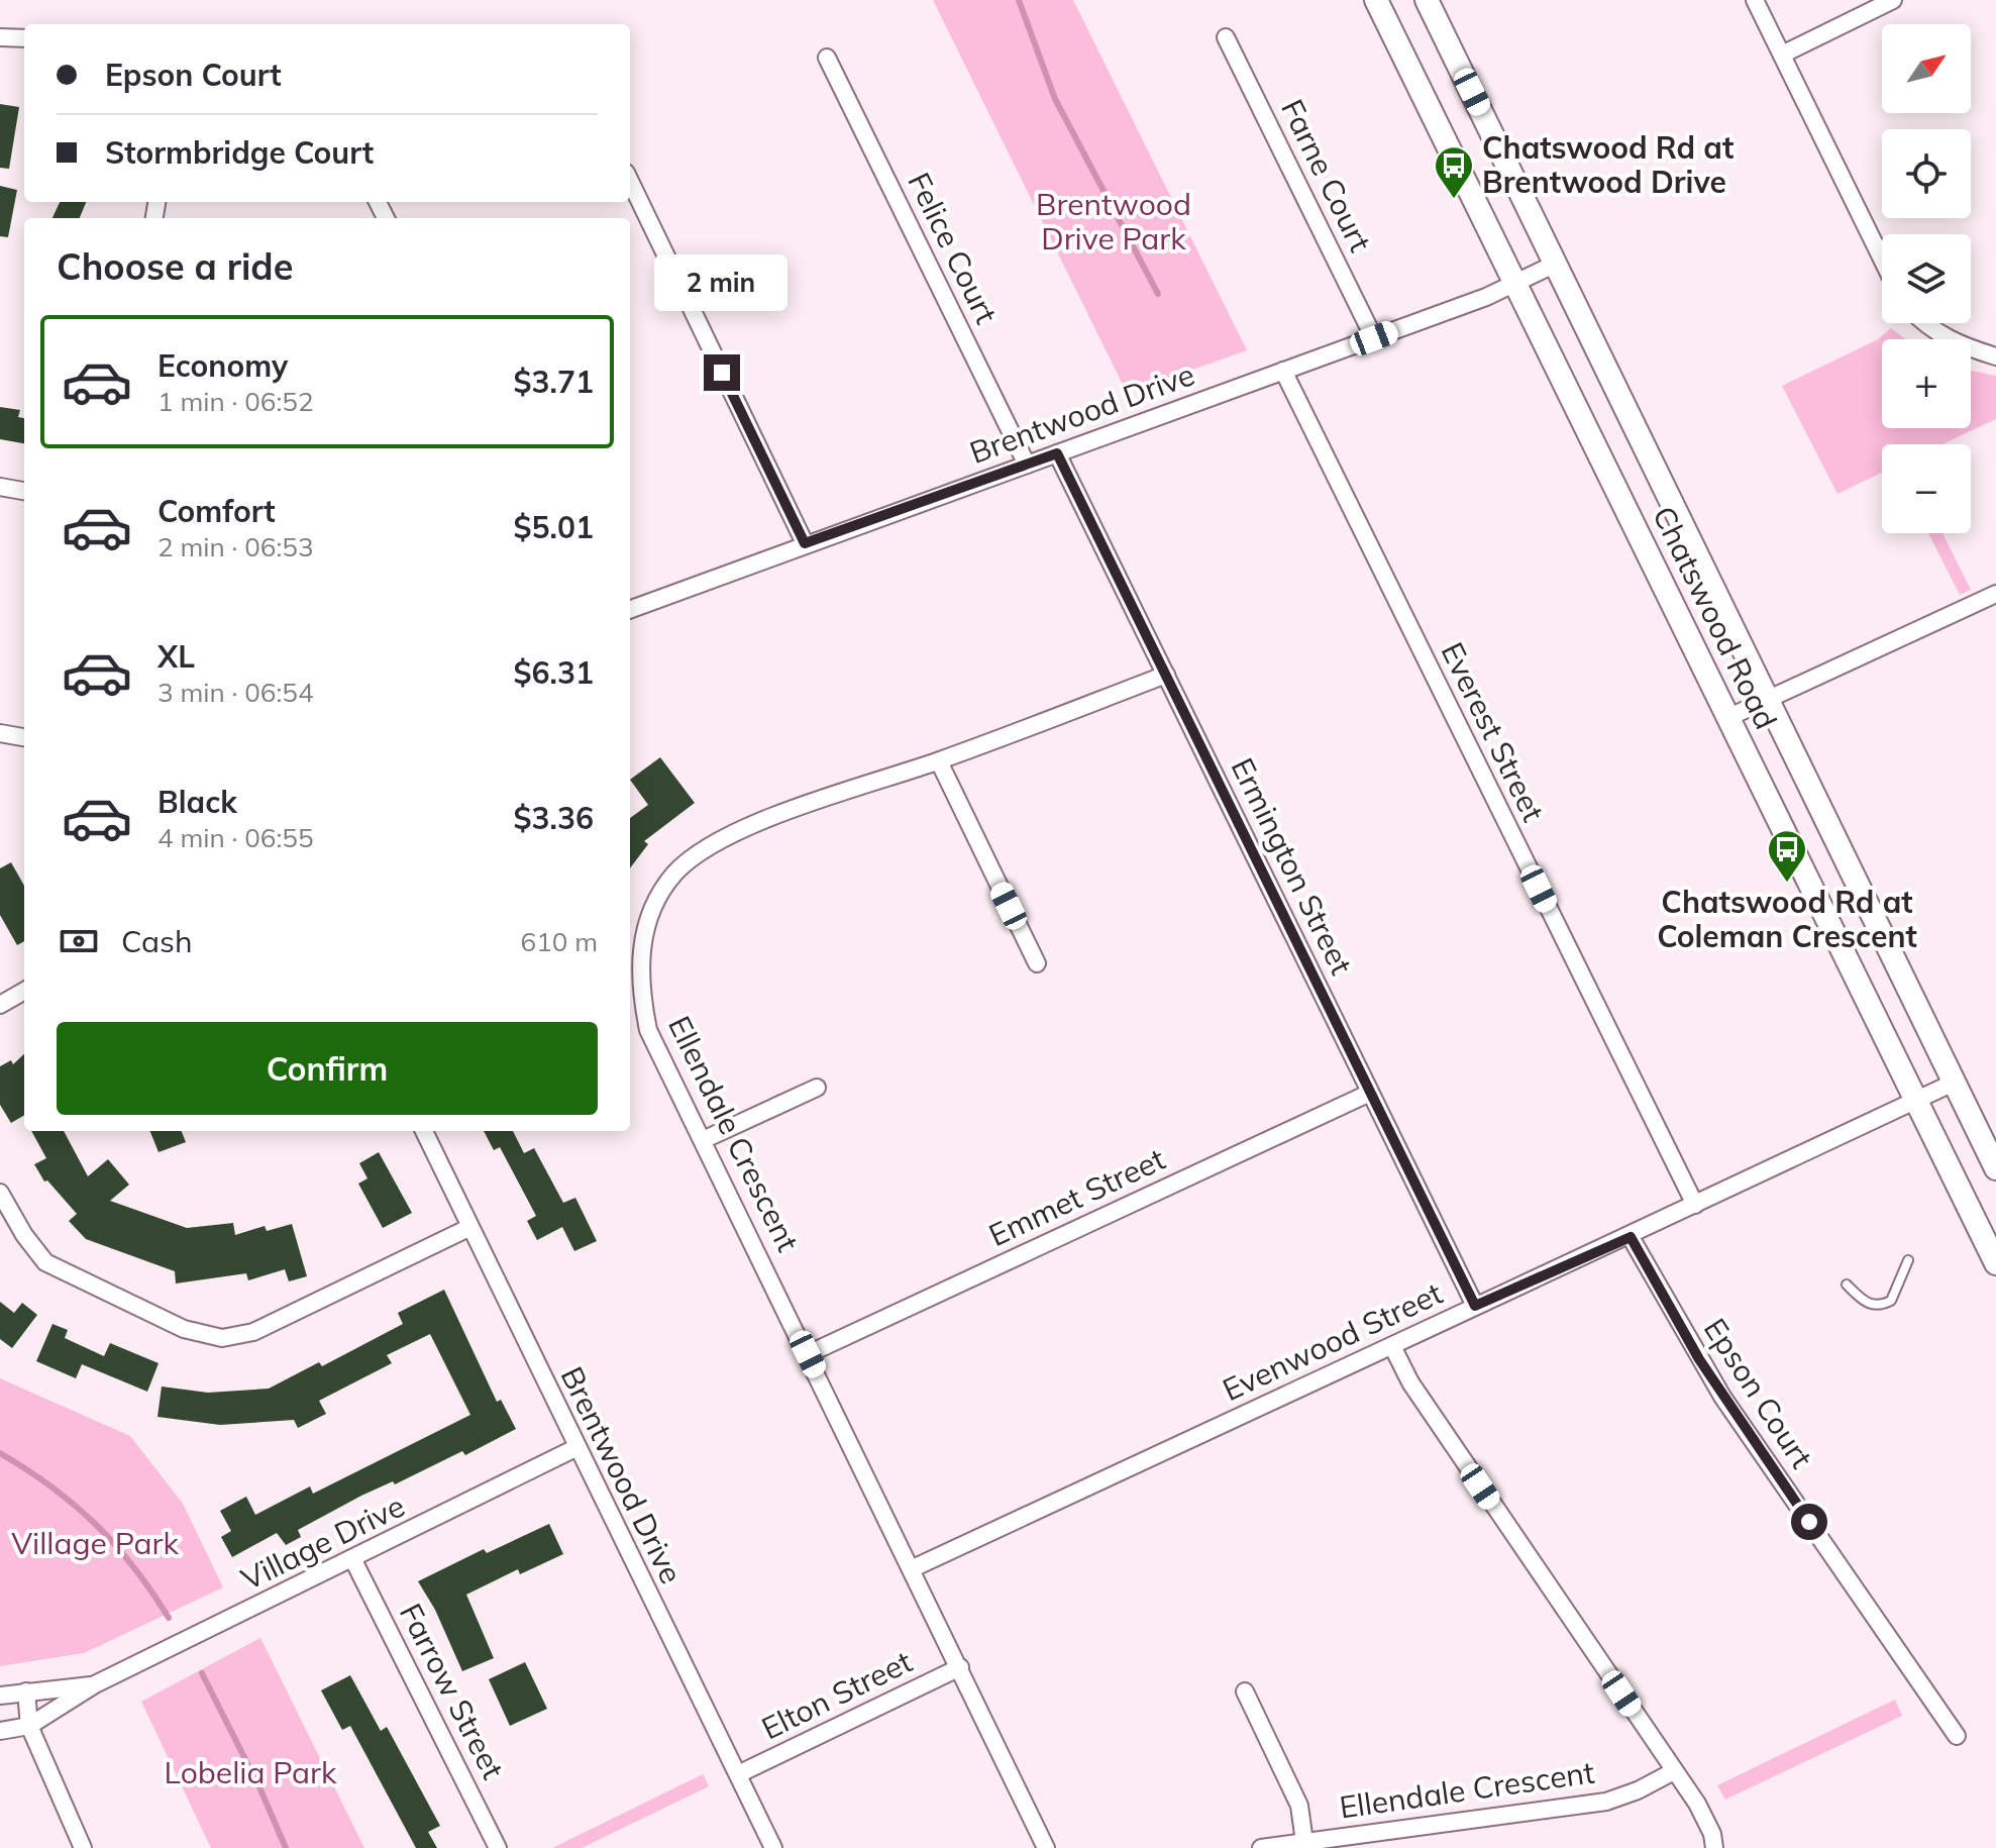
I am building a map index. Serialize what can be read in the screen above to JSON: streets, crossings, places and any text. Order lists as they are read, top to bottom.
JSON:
{
  "streets": {
    "main road": ["Chatswood Road"],
    "street": [
      "Farne Court",
      "Felice Court",
      "Brentwood Drive",
      "Everest Street",
      "Ermington Street",
      "Ellendale Crescent",
      "Emmet Street",
      "Evenwood Street",
      "Epson Court",
      "Village Drive",
      "Farrow Street",
      "Elton Street"
    ]
  },
  "crossings": [
    ["Farne Court", "Brentwood Drive"],
    ["Felice Court", "Brentwood Drive"],
    ["Brentwood Drive", "Chatswood Road"],
    ["Brentwood Drive", "Everest Street"],
    ["Brentwood Drive", "Ermington Street"],
    ["Brentwood Drive", "Village Drive"],
    ["Brentwood Drive", "Elton Street"],
    ["Chatswood Road", "Evenwood Street"],
    ["Everest Street", "Evenwood Street"],
    ["Ermington Street", "Ellendale Crescent"],
    ["Ermington Street", "Emmet Street"],
    ["Ermington Street", "Evenwood Street"],
    ["Ellendale Crescent", "Emmet Street"],
    ["Ellendale Crescent", "Evenwood Street"],
    ["Ellendale Crescent", "Elton Street"],
    ["Evenwood Street", "Epson Court"],
    ["Village Drive", "Farrow Street"]
  ],
  "parks": ["Brentwood Drive Park", "Village Park", "Lobelia Park"],
  "places": {
    "bus stop": ["Chatswood Rd at Brentwood Drive", "Chatswood Rd at Coleman Crescent"]
  },
  "north": "top right",
  "page": {
    "map_buttons": ["+", "−"],
    "banner": ["Epson Court", "Stormbridge Court"],
    "heading": "Choose a ride",
    "bubble": "2 min",
    "list": [
      {
        "name": "Economy",
        "note": "1 min · 06:52",
        "value": "$3.71"
      },
      {
        "name": "Comfort",
        "note": "2 min · 06:53",
        "value": "$5.01"
      },
      {
        "name": "XL",
        "note": "3 min · 06:54",
        "value": "$6.31"
      },
      {
        "name": "Black",
        "note": "4 min · 06:55",
        "value": "$3.36"
      }
    ],
    "pay": ["Cash", "610 m"],
    "buttons": "Confirm"
  }
}
